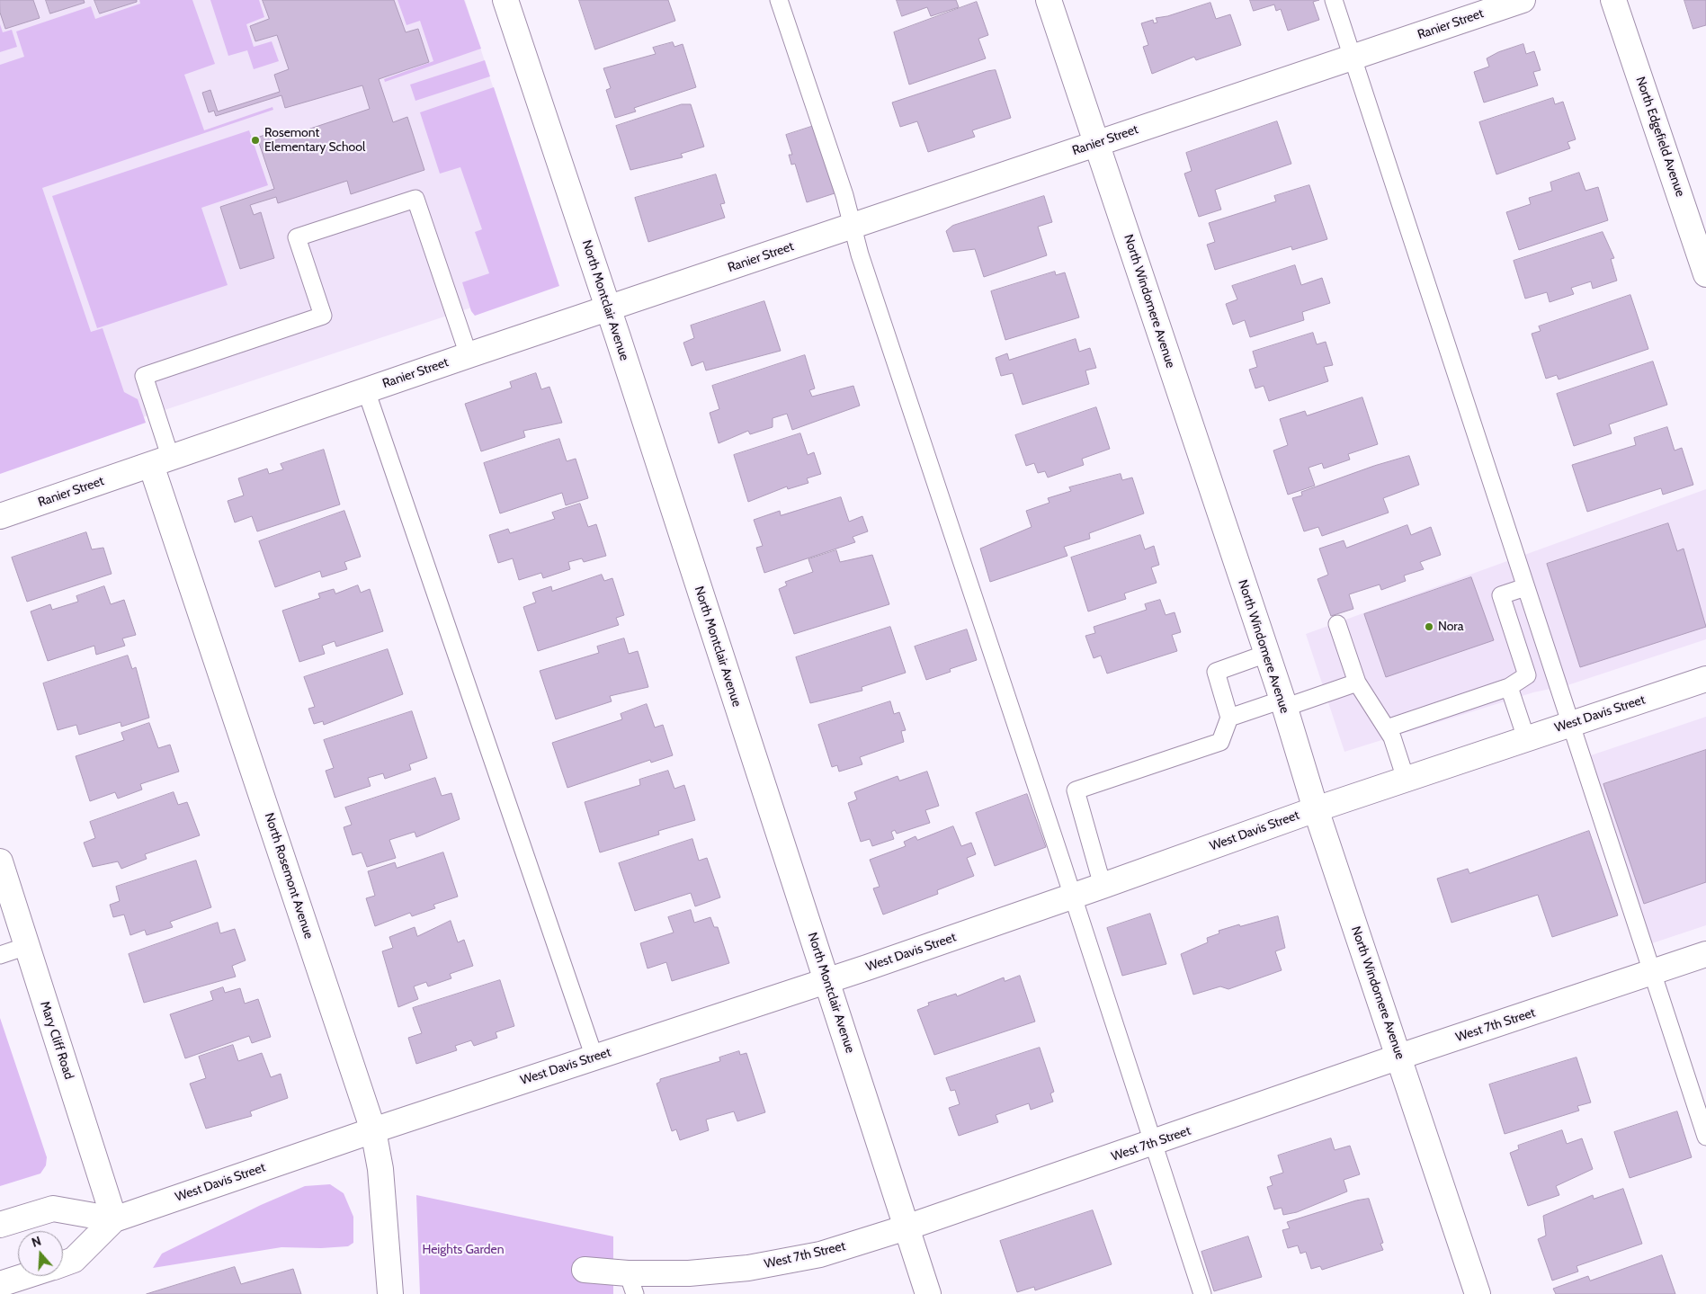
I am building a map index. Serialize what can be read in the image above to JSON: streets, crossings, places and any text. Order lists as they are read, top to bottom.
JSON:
{
  "streets": {
    "street": [
      "Ranier Street",
      "North Edgefield Avenue",
      "North Montclair Avenue",
      "North Windomere Avenue",
      "West Davis Street",
      "North Rosemont Avenue",
      "West 7th Street",
      "Mary Cliff Road"
    ]
  },
  "crossings": [
    ["Ranier Street", "North Montclair Avenue"],
    ["Ranier Street", "North Windomere Avenue"],
    ["Ranier Street", "North Rosemont Avenue"],
    ["North Montclair Avenue", "West Davis Street"],
    ["North Montclair Avenue", "West 7th Street"],
    ["North Windomere Avenue", "West Davis Street"],
    ["North Windomere Avenue", "West 7th Street"],
    ["West Davis Street", "North Rosemont Avenue"],
    ["West Davis Street", "Mary Cliff Road"]
  ],
  "parks": ["Heights Garden"],
  "places": ["Rosemont Elementary School", "Nora"],
  "north": "top"
}
